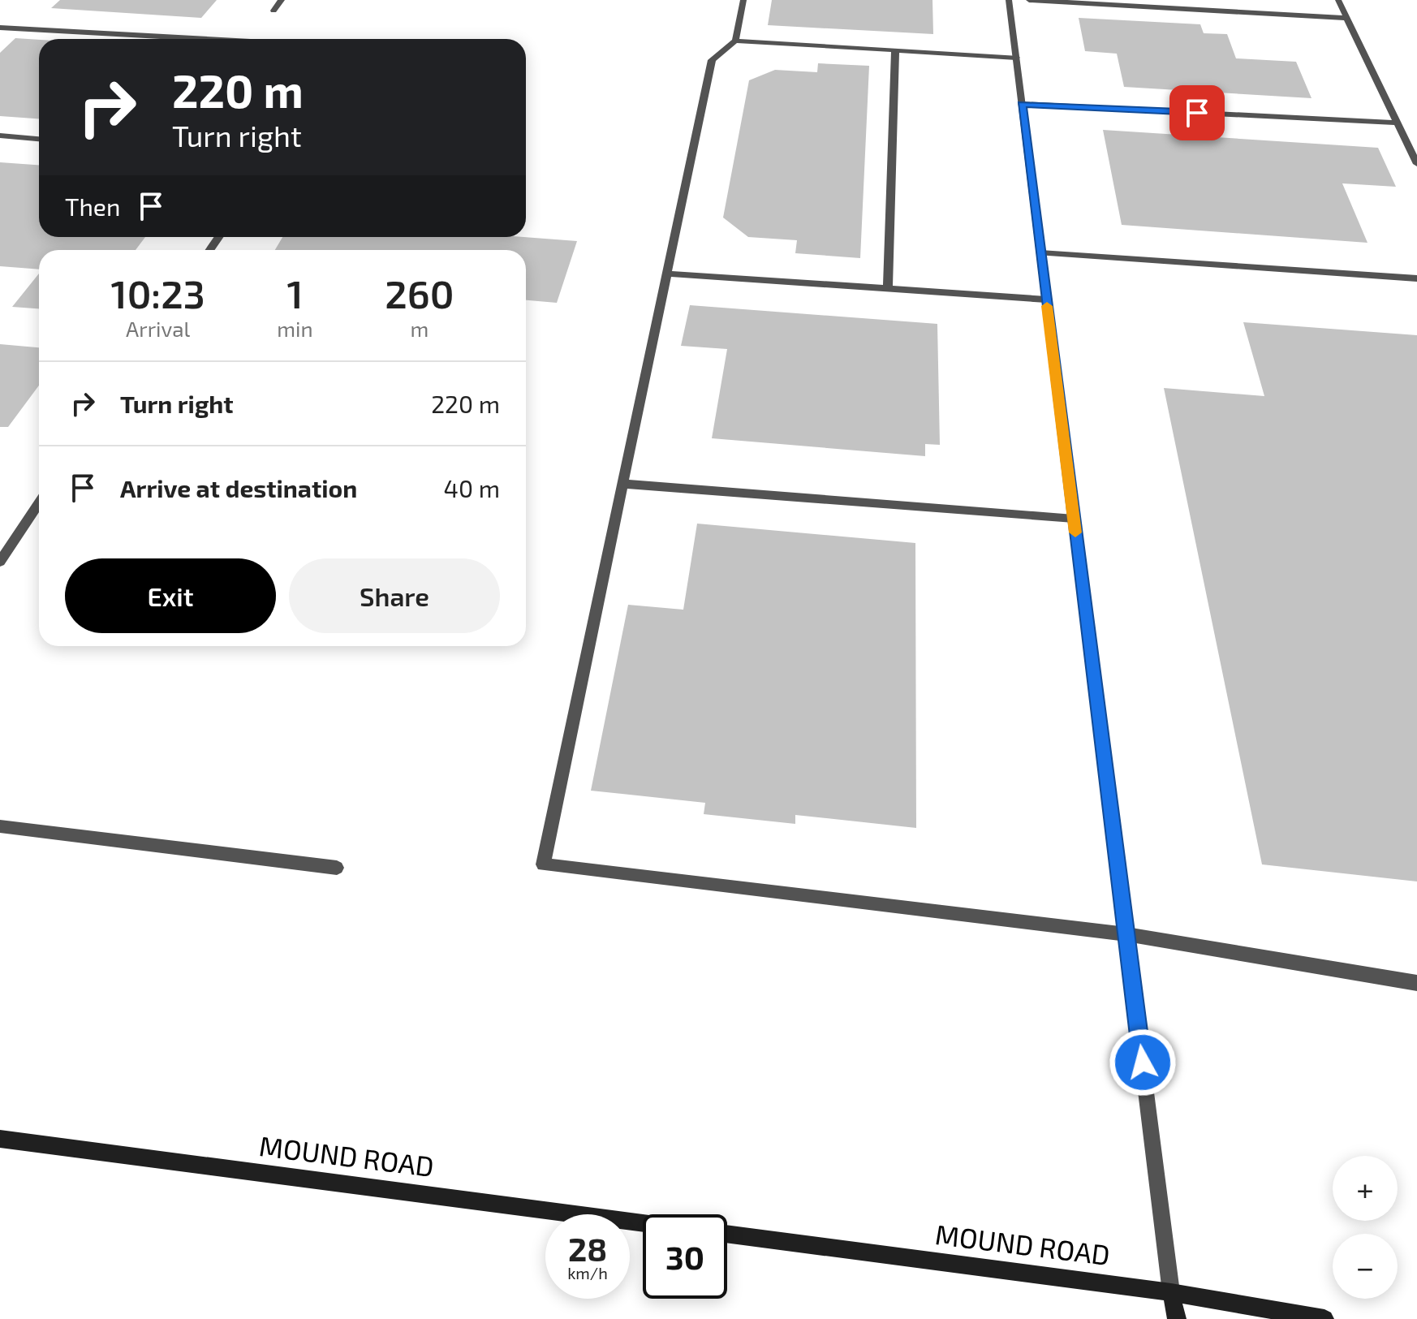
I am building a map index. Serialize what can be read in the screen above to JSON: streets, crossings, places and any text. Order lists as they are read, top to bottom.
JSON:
{
  "streets": {
    "main road": ["MOUND ROAD"]
  },
  "page": {
    "turn": ["220 m", "Turn right"],
    "then": "Then",
    "eta": [
      "10:23",
      "Arrival",
      "1",
      "min",
      "260",
      "m"
    ],
    "list": [
      {
        "name": "Turn right",
        "value": "220 m"
      },
      {
        "name": "Arrive at destination",
        "value": "40 m"
      }
    ],
    "buttons": ["Exit", "Share"],
    "map_buttons": ["+", "−"],
    "speed": "28 km/h",
    "limit": "30"
  }
}
